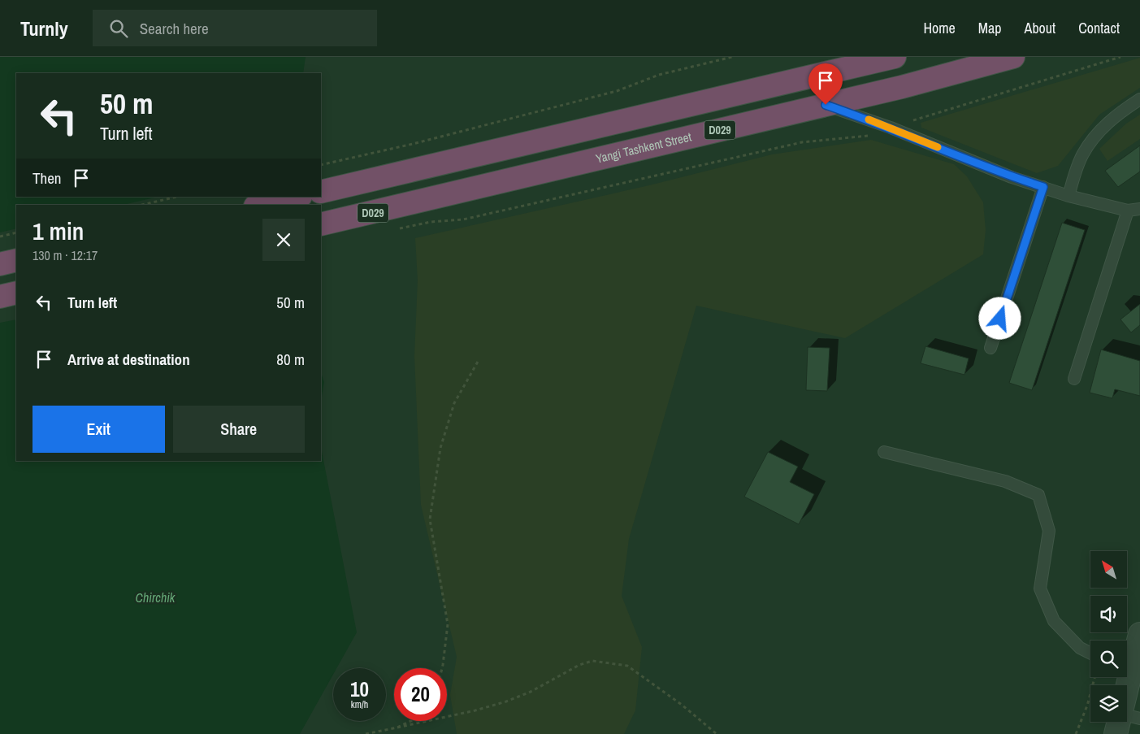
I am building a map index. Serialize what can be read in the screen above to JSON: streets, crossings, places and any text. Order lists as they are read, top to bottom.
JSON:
{
  "streets": {
    "highway": ["D029", "Yangi Tashkent Street"]
  },
  "water": ["Chirchik"],
  "north": "top left",
  "page": {
    "header": "Turnly",
    "search": "Search here",
    "nav": [
      "Home",
      "Map",
      "About",
      "Contact"
    ],
    "turn": ["50 m", "Turn left"],
    "then": "Then",
    "heading": ["1 min", "130 m · 12:17"],
    "list": [
      {
        "name": "Turn left",
        "value": "50 m"
      },
      {
        "name": "Arrive at destination",
        "value": "80 m"
      }
    ],
    "buttons": ["Exit", "Share"],
    "speed": "10 km/h",
    "limit": "20"
  }
}
